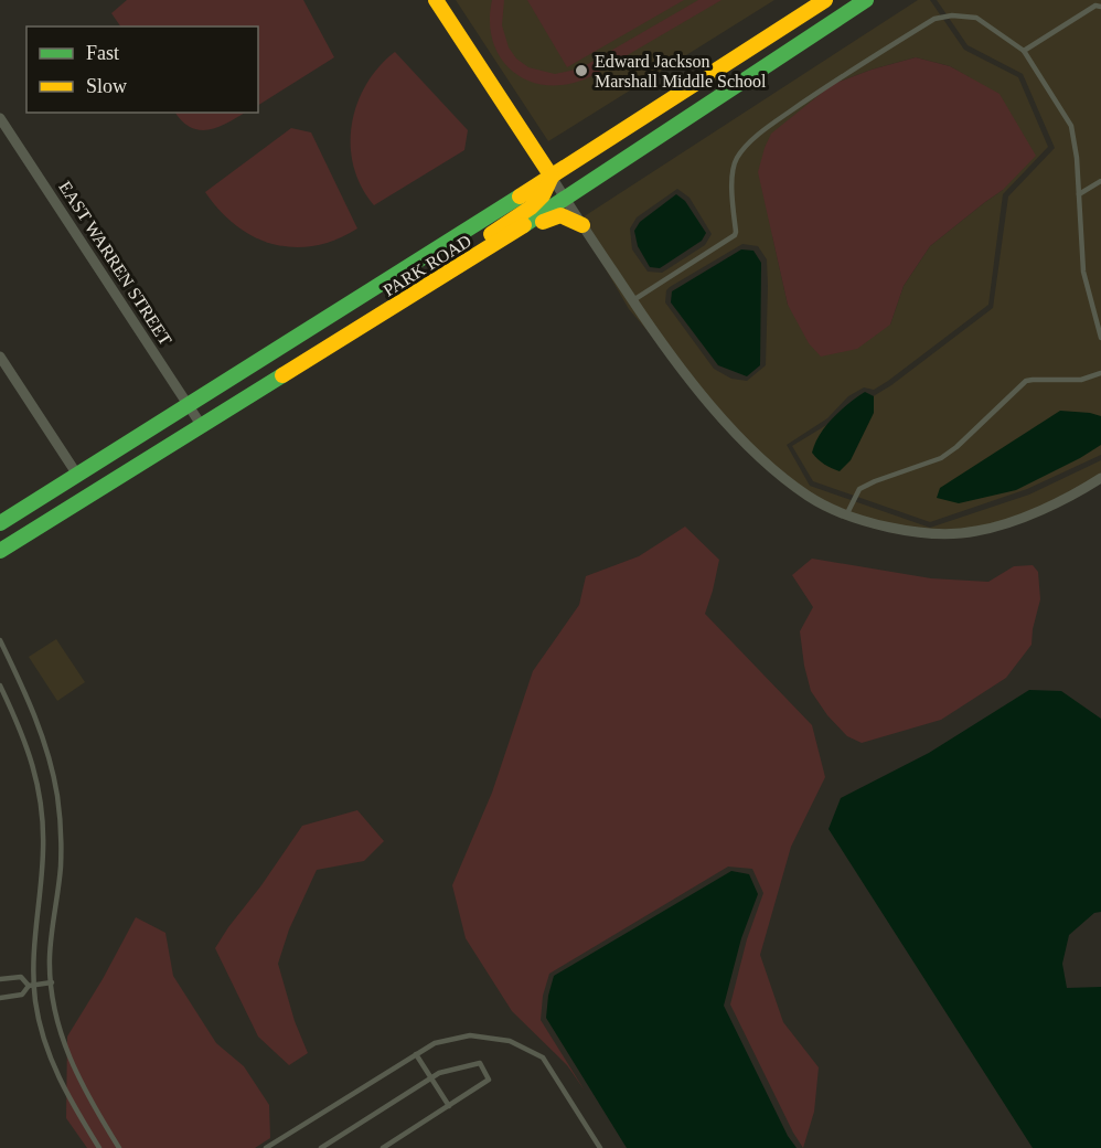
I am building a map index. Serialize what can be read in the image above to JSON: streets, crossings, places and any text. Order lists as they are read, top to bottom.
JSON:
{
  "streets": {
    "main road": ["PARK ROAD"],
    "street": ["EAST WARREN STREET"]
  },
  "crossings": [
    ["EAST WARREN STREET", "PARK ROAD"]
  ],
  "places": ["Edward Jackson Marshall Middle School"],
  "legend": ["Fast", "Slow"]
}
